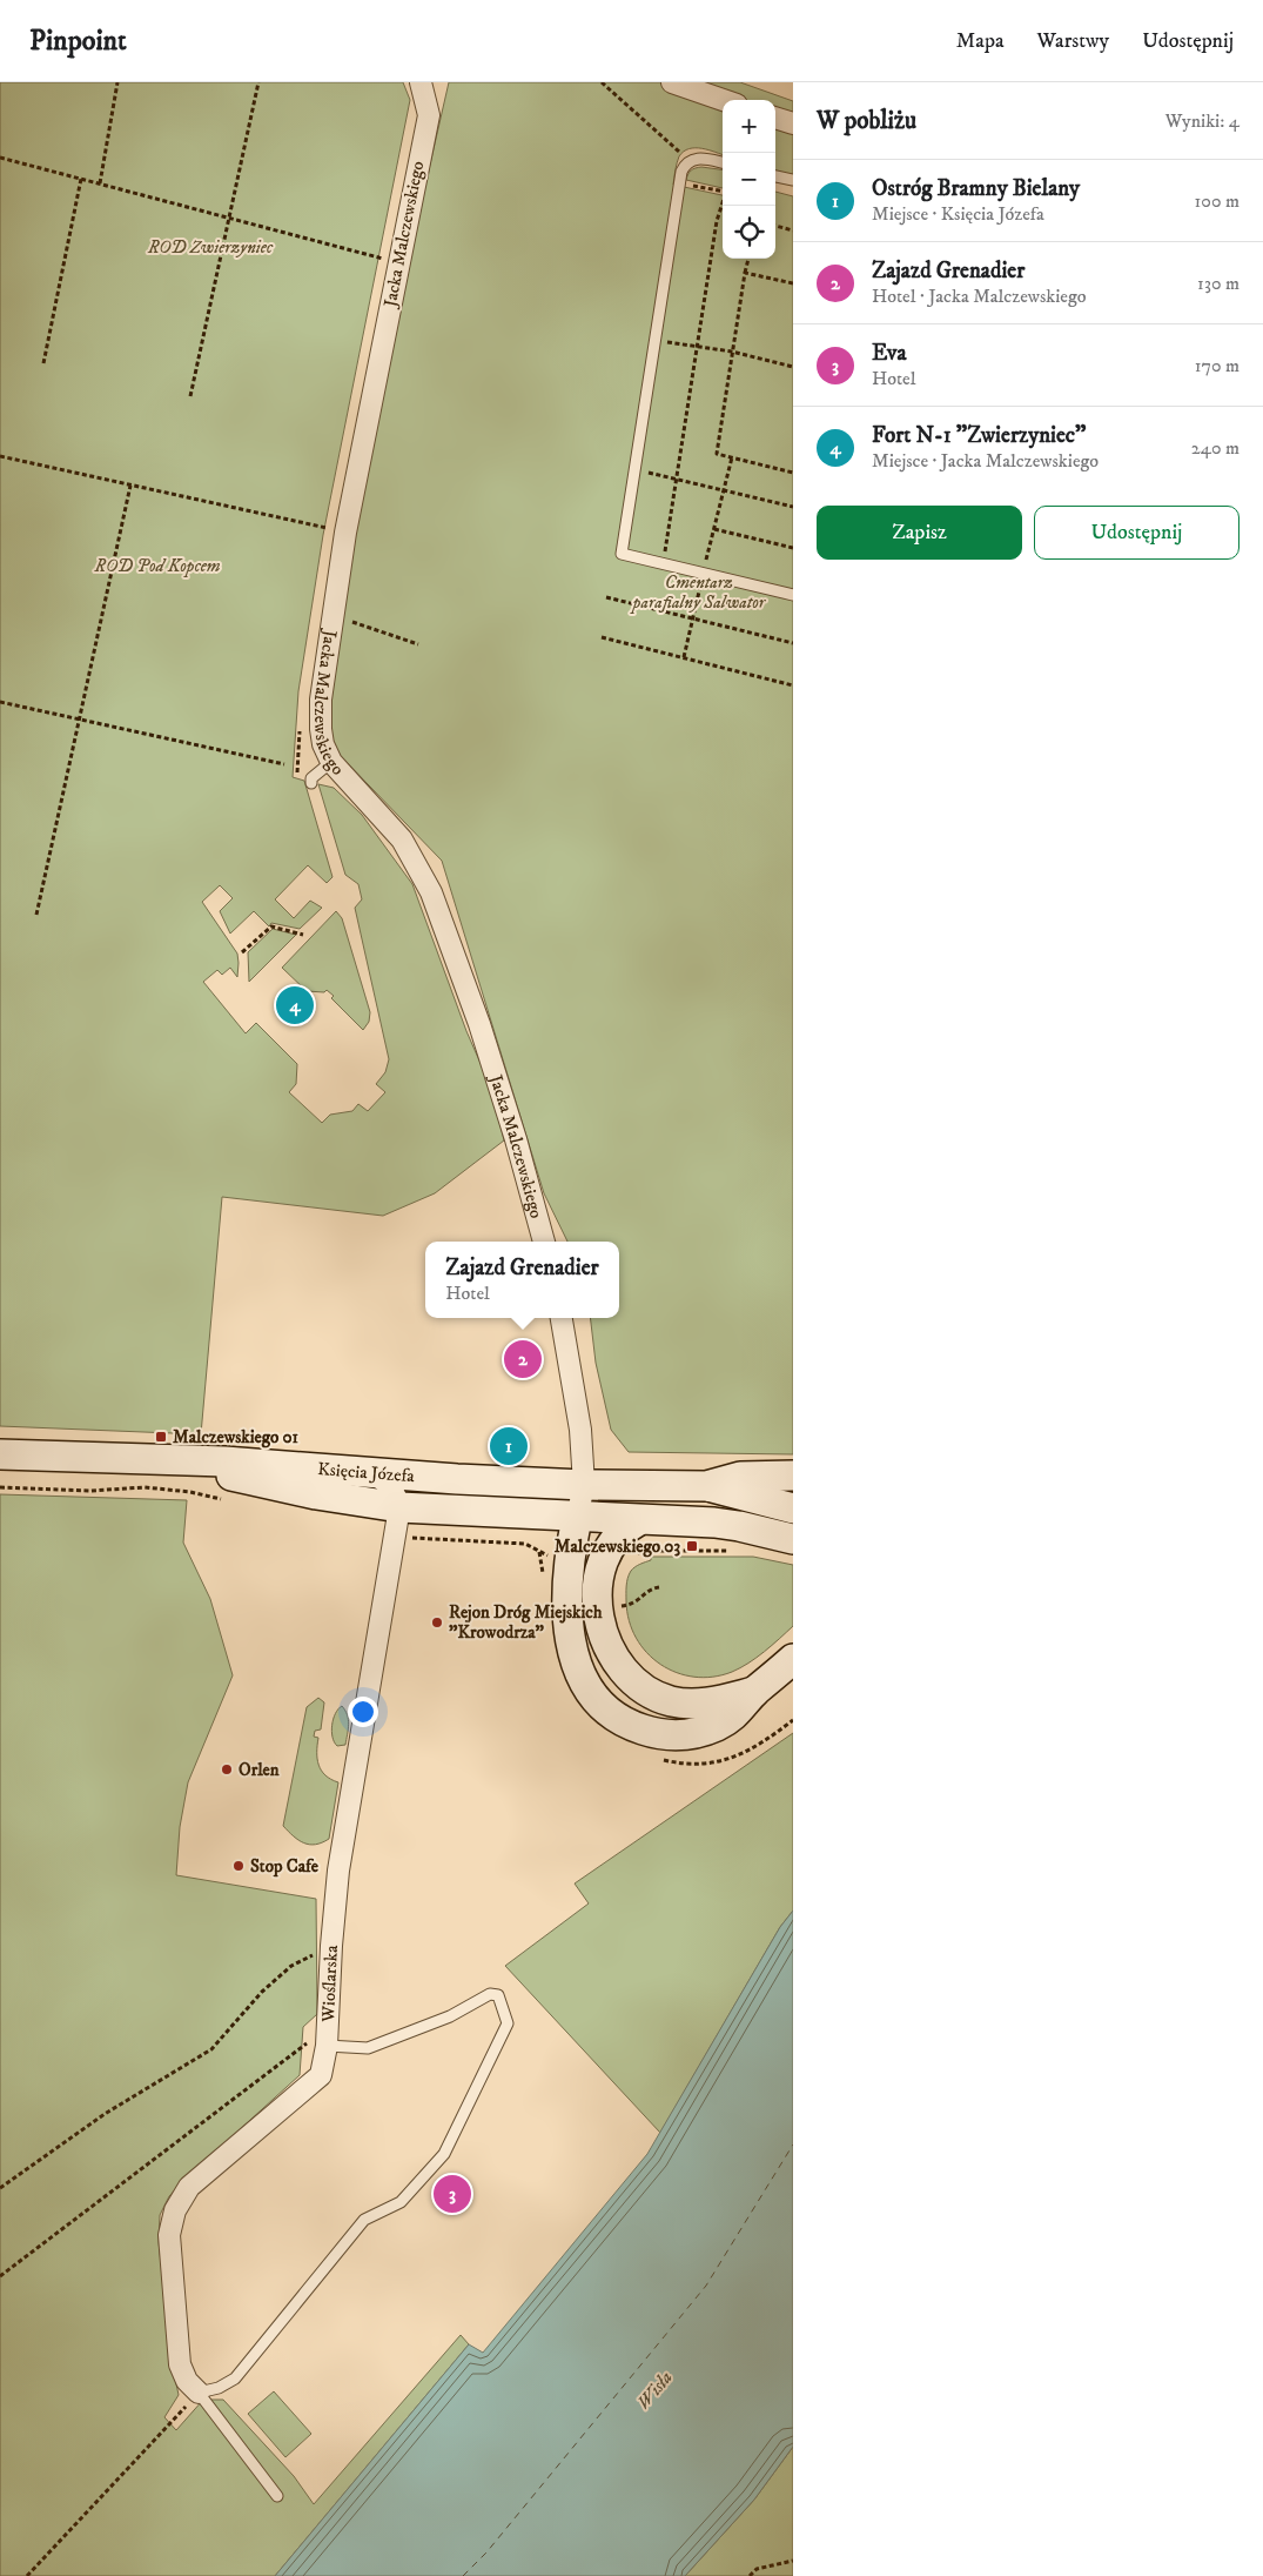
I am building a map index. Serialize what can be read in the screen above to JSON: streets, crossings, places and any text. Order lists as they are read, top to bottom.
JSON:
{
  "streets": {
    "main road": ["Księcia Józefa"],
    "street": ["Jacka Malczewskiego", "Wioślarska"]
  },
  "crossings": [
    ["Księcia Józefa", "Wioślarska"]
  ],
  "water": ["Wisła"],
  "parks": ["ROD Zwierzyniec", "ROD Pod Kopcem", "Cmentarz parafialny Salwator"],
  "places": {
    "transit": ["Malczewskiego 01", "Malczewskiego 03"],
    "other": ["Rejon Dróg Miejskich \"Krowodrza\"", "Orlen", "Stop Cafe"]
  },
  "page": {
    "header": "Pinpoint",
    "nav": ["Mapa", "Warstwy", "Udostępnij"],
    "heading": ["W pobliżu", "Wyniki: 4"],
    "map_buttons": ["+", "−"],
    "list": [
      {
        "mark": "1",
        "name": "Ostróg Bramny Bielany",
        "note": "Miejsce · Księcia Józefa",
        "value": "100 m"
      },
      {
        "mark": "2",
        "name": "Zajazd Grenadier",
        "note": "Hotel · Jacka Malczewskiego",
        "value": "130 m"
      },
      {
        "mark": "3",
        "name": "Eva",
        "note": "Hotel",
        "value": "170 m"
      },
      {
        "mark": "4",
        "name": "Fort N-1 \"Zwierzyniec\"",
        "note": "Miejsce · Jacka Malczewskiego",
        "value": "240 m"
      }
    ],
    "buttons": ["Zapisz", "Udostępnij"],
    "pins": [
      "4",
      "2",
      "1",
      "3"
    ],
    "popup": ["Zajazd Grenadier", "Hotel"]
  }
}
